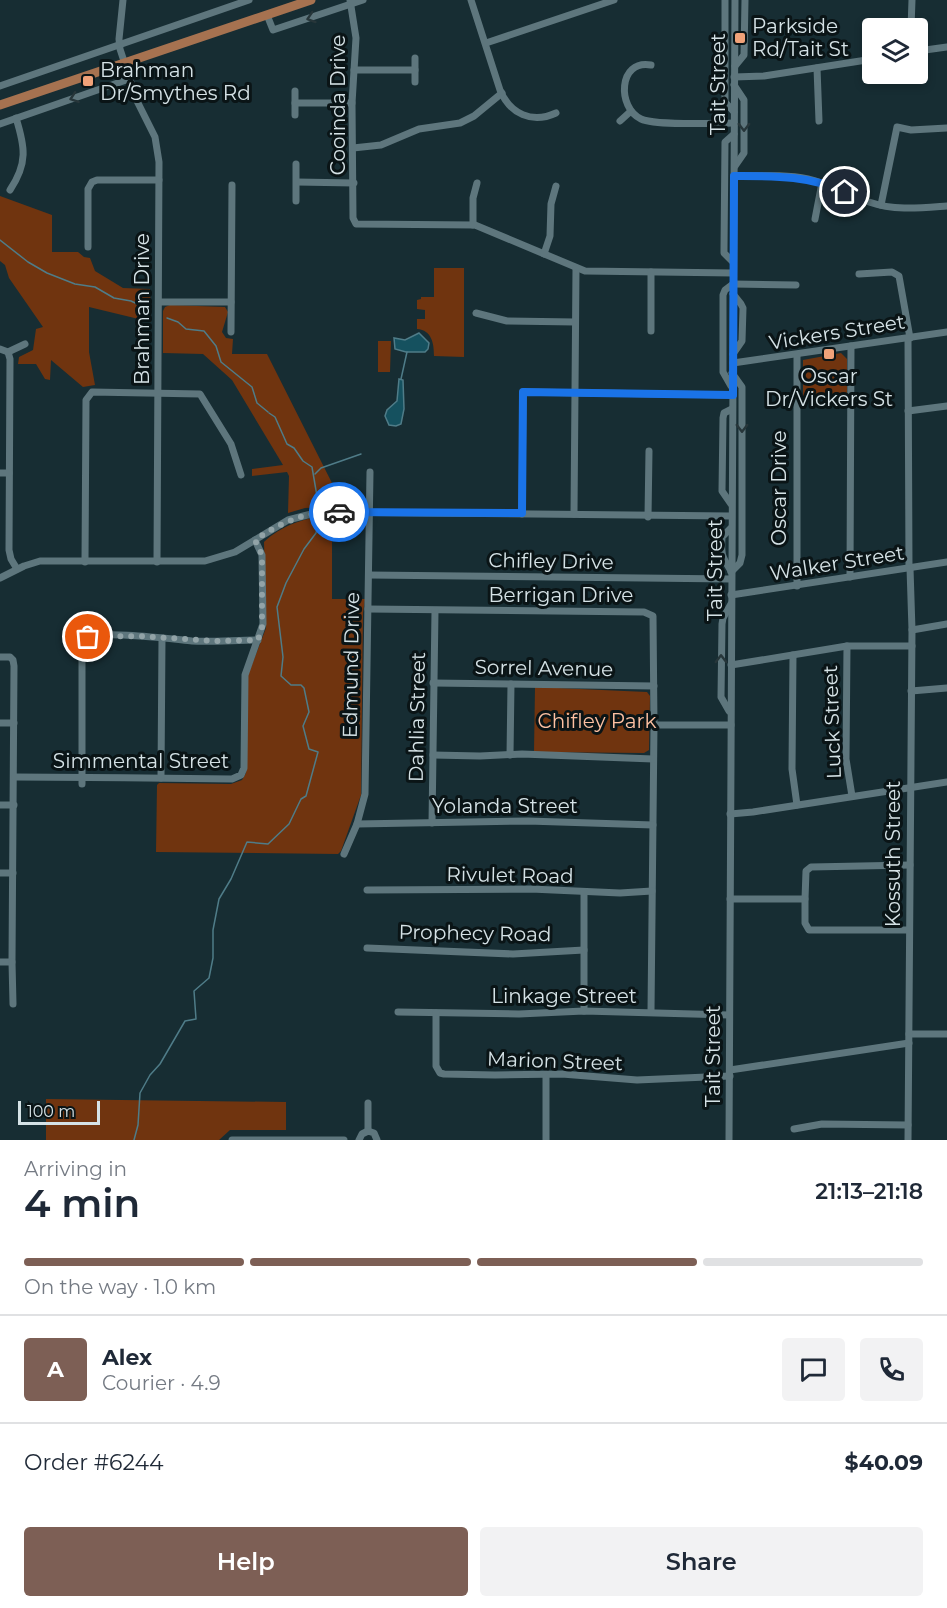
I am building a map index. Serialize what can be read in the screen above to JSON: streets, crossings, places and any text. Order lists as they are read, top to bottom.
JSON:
{
  "streets": {
    "street": [
      "Tait Street",
      "Cooinda Drive",
      "Brahman Drive",
      "Vickers Street",
      "Oscar Drive",
      "Chifley Drive",
      "Walker Street",
      "Berrigan Drive",
      "Edmund Drive",
      "Sorrel Avenue",
      "Dahlia Street",
      "Luck Street",
      "Simmental Street",
      "Yolanda Street",
      "Kossuth Street",
      "Rivulet Road",
      "Prophecy Road",
      "Linkage Street",
      "Marion Street"
    ]
  },
  "crossings": [
    ["Tait Street", "Vickers Street"],
    ["Tait Street", "Chifley Drive"],
    ["Tait Street", "Walker Street"],
    ["Tait Street", "Linkage Street"],
    ["Tait Street", "Marion Street"],
    ["Vickers Street", "Oscar Drive"],
    ["Vickers Street", "Kossuth Street"],
    ["Oscar Drive", "Walker Street"],
    ["Chifley Drive", "Edmund Drive"],
    ["Walker Street", "Kossuth Street"],
    ["Berrigan Drive", "Edmund Drive"],
    ["Berrigan Drive", "Sorrel Avenue"],
    ["Berrigan Drive", "Dahlia Street"],
    ["Berrigan Drive", "Yolanda Street"],
    ["Berrigan Drive", "Rivulet Road"],
    ["Berrigan Drive", "Linkage Street"],
    ["Edmund Drive", "Yolanda Street"],
    ["Sorrel Avenue", "Dahlia Street"],
    ["Dahlia Street", "Yolanda Street"],
    ["Kossuth Street", "Marion Street"],
    ["Linkage Street", "Marion Street"]
  ],
  "parks": ["Chifley Park"],
  "places": {
    "transit": ["Parkside Rd/Tait St", "Brahman Dr/Smythes Rd", "Oscar Dr/Vickers St"]
  },
  "scale_bar": "100 m",
  "page": {
    "scale": "100 m",
    "heading": ["4 min", "Arriving in", "21:13–21:18"],
    "panel": [
      "Alex",
      "Courier · 4.9",
      "Order #6244",
      "$40.09"
    ],
    "bar": "On the way · 1.0 km",
    "round": "A",
    "buttons": ["Help", "Share"]
  }
}
